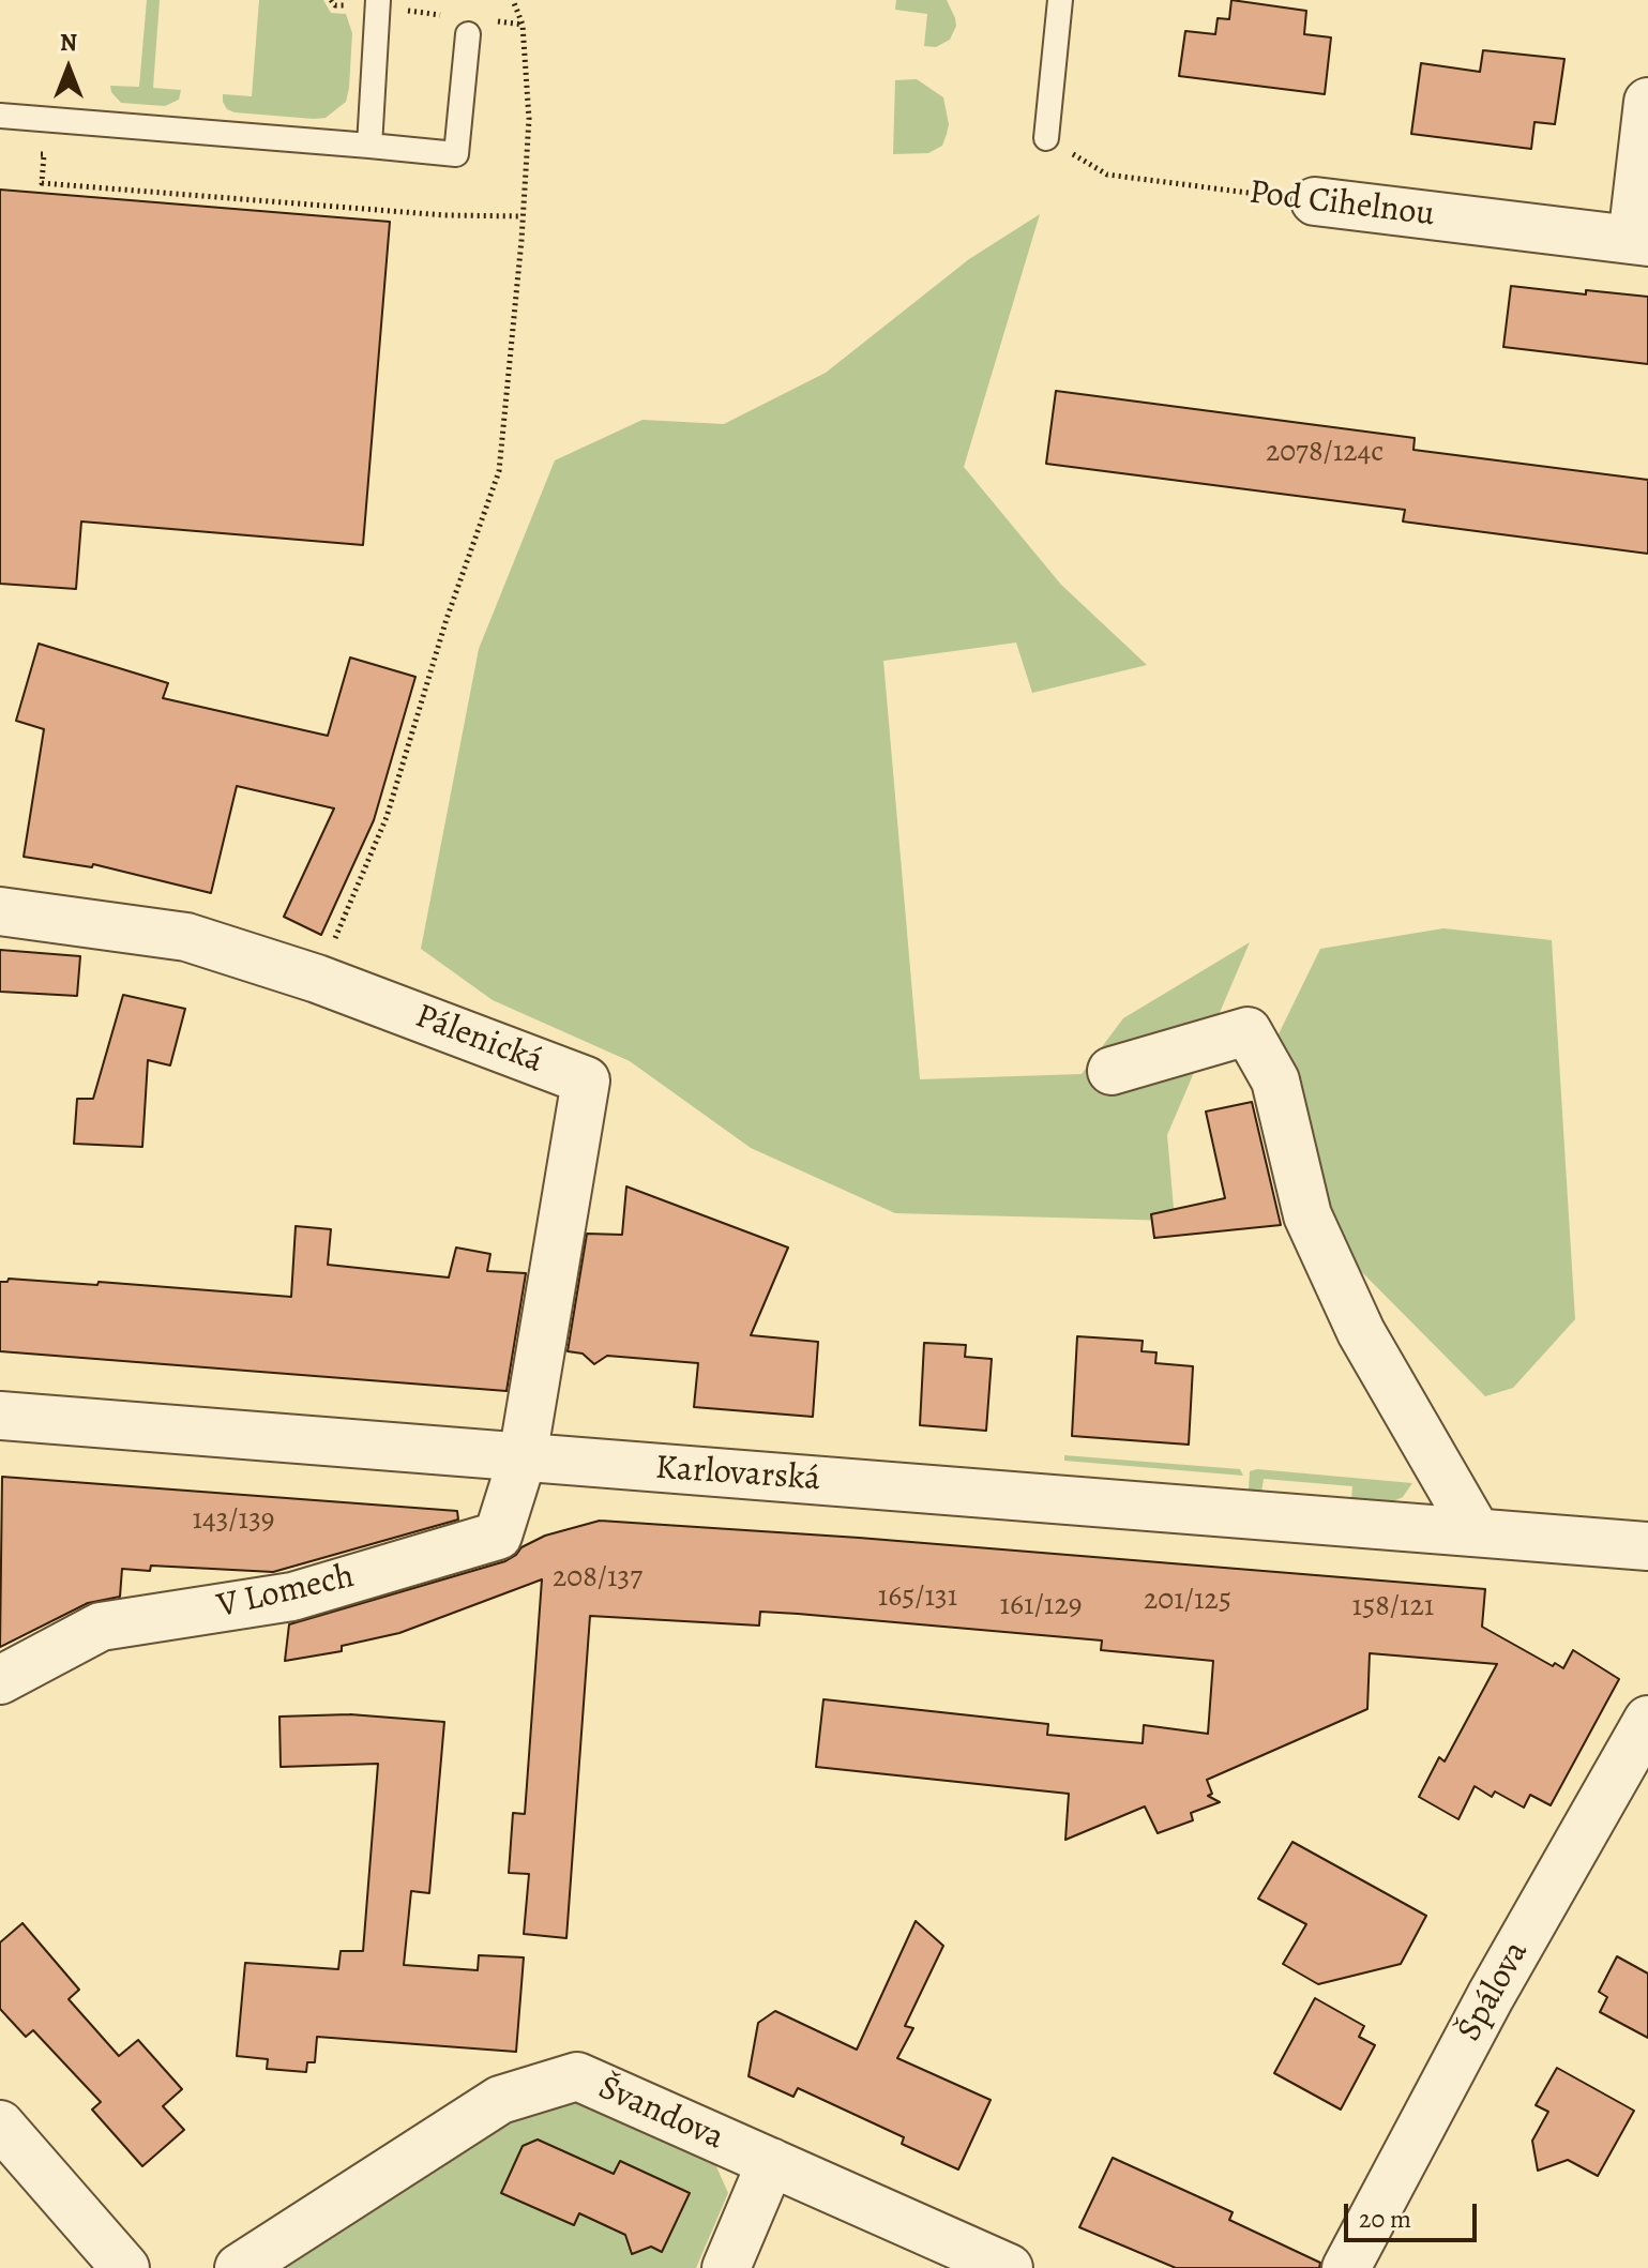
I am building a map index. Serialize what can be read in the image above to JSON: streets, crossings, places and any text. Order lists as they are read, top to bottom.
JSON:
{
  "streets": {
    "street": [
      "Pod Cihelnou",
      "Pálenická",
      "Karlovarská",
      "V Lomech",
      "Špálova",
      "Švandova"
    ]
  },
  "crossings": [
    ["Pálenická", "Karlovarská"],
    ["Pálenická", "V Lomech"],
    ["Karlovarská", "V Lomech"]
  ],
  "house_numbers": [
    "2078/124c",
    "143/139",
    "208/137",
    "165/131",
    "201/125",
    "161/129",
    "158/121"
  ],
  "scale_bar": "20 m",
  "north": "top"
}
